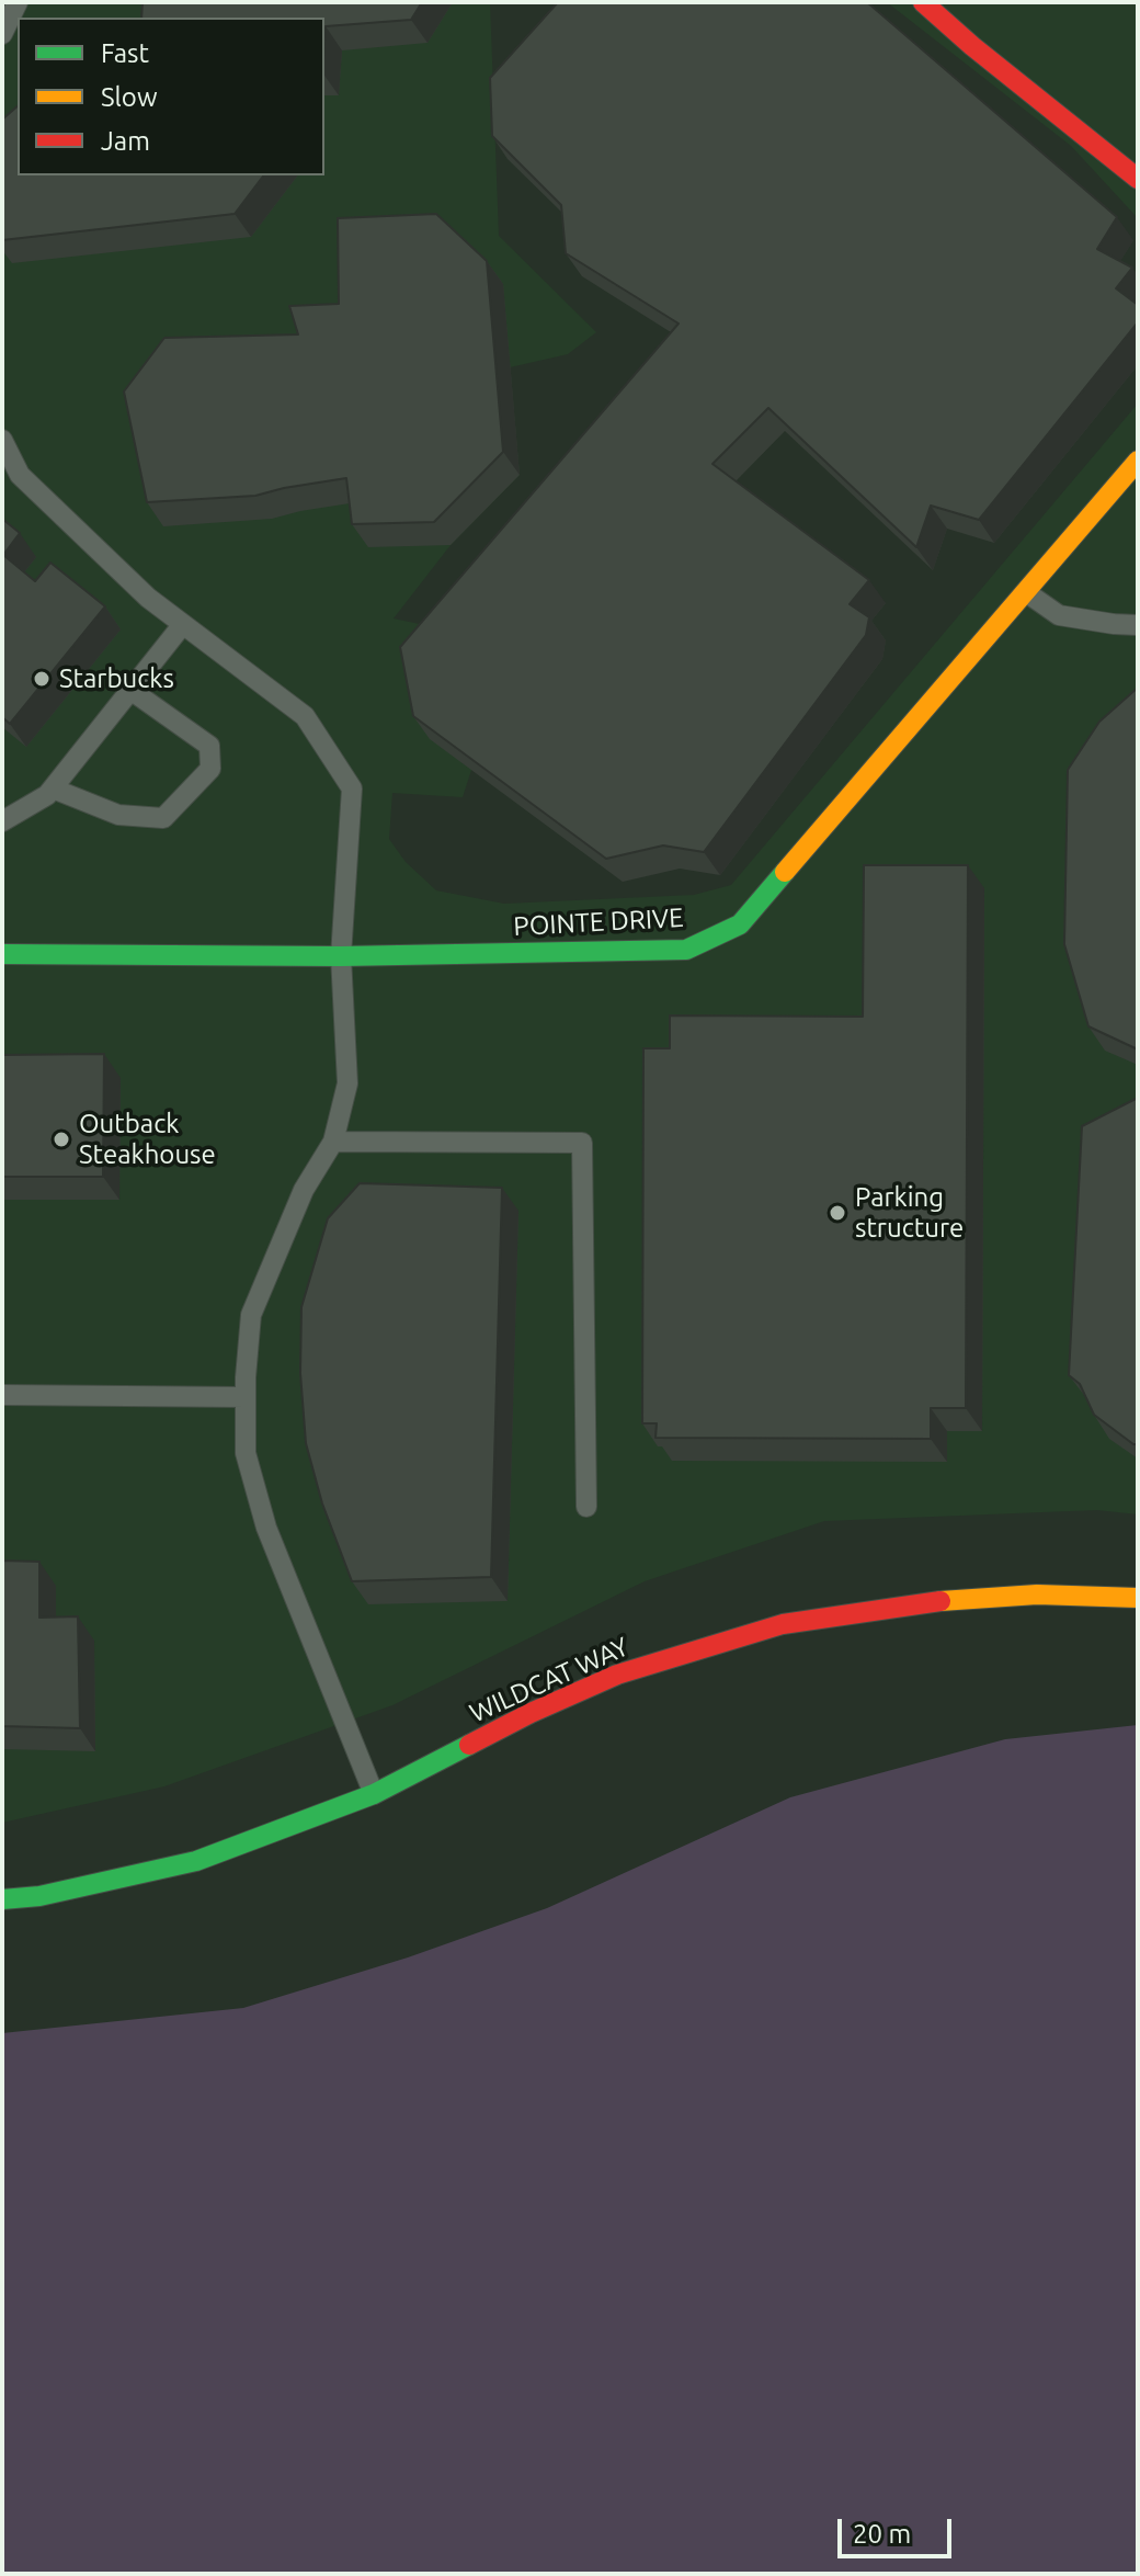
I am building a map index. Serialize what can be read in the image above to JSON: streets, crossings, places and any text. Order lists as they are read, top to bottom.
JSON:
{
  "streets": {
    "street": ["POINTE DRIVE", "WILDCAT WAY"]
  },
  "places": ["Starbucks", "Outback Steakhouse", "Parking structure"],
  "legend": ["Fast", "Slow", "Jam"],
  "scale_bar": "20 m"
}
